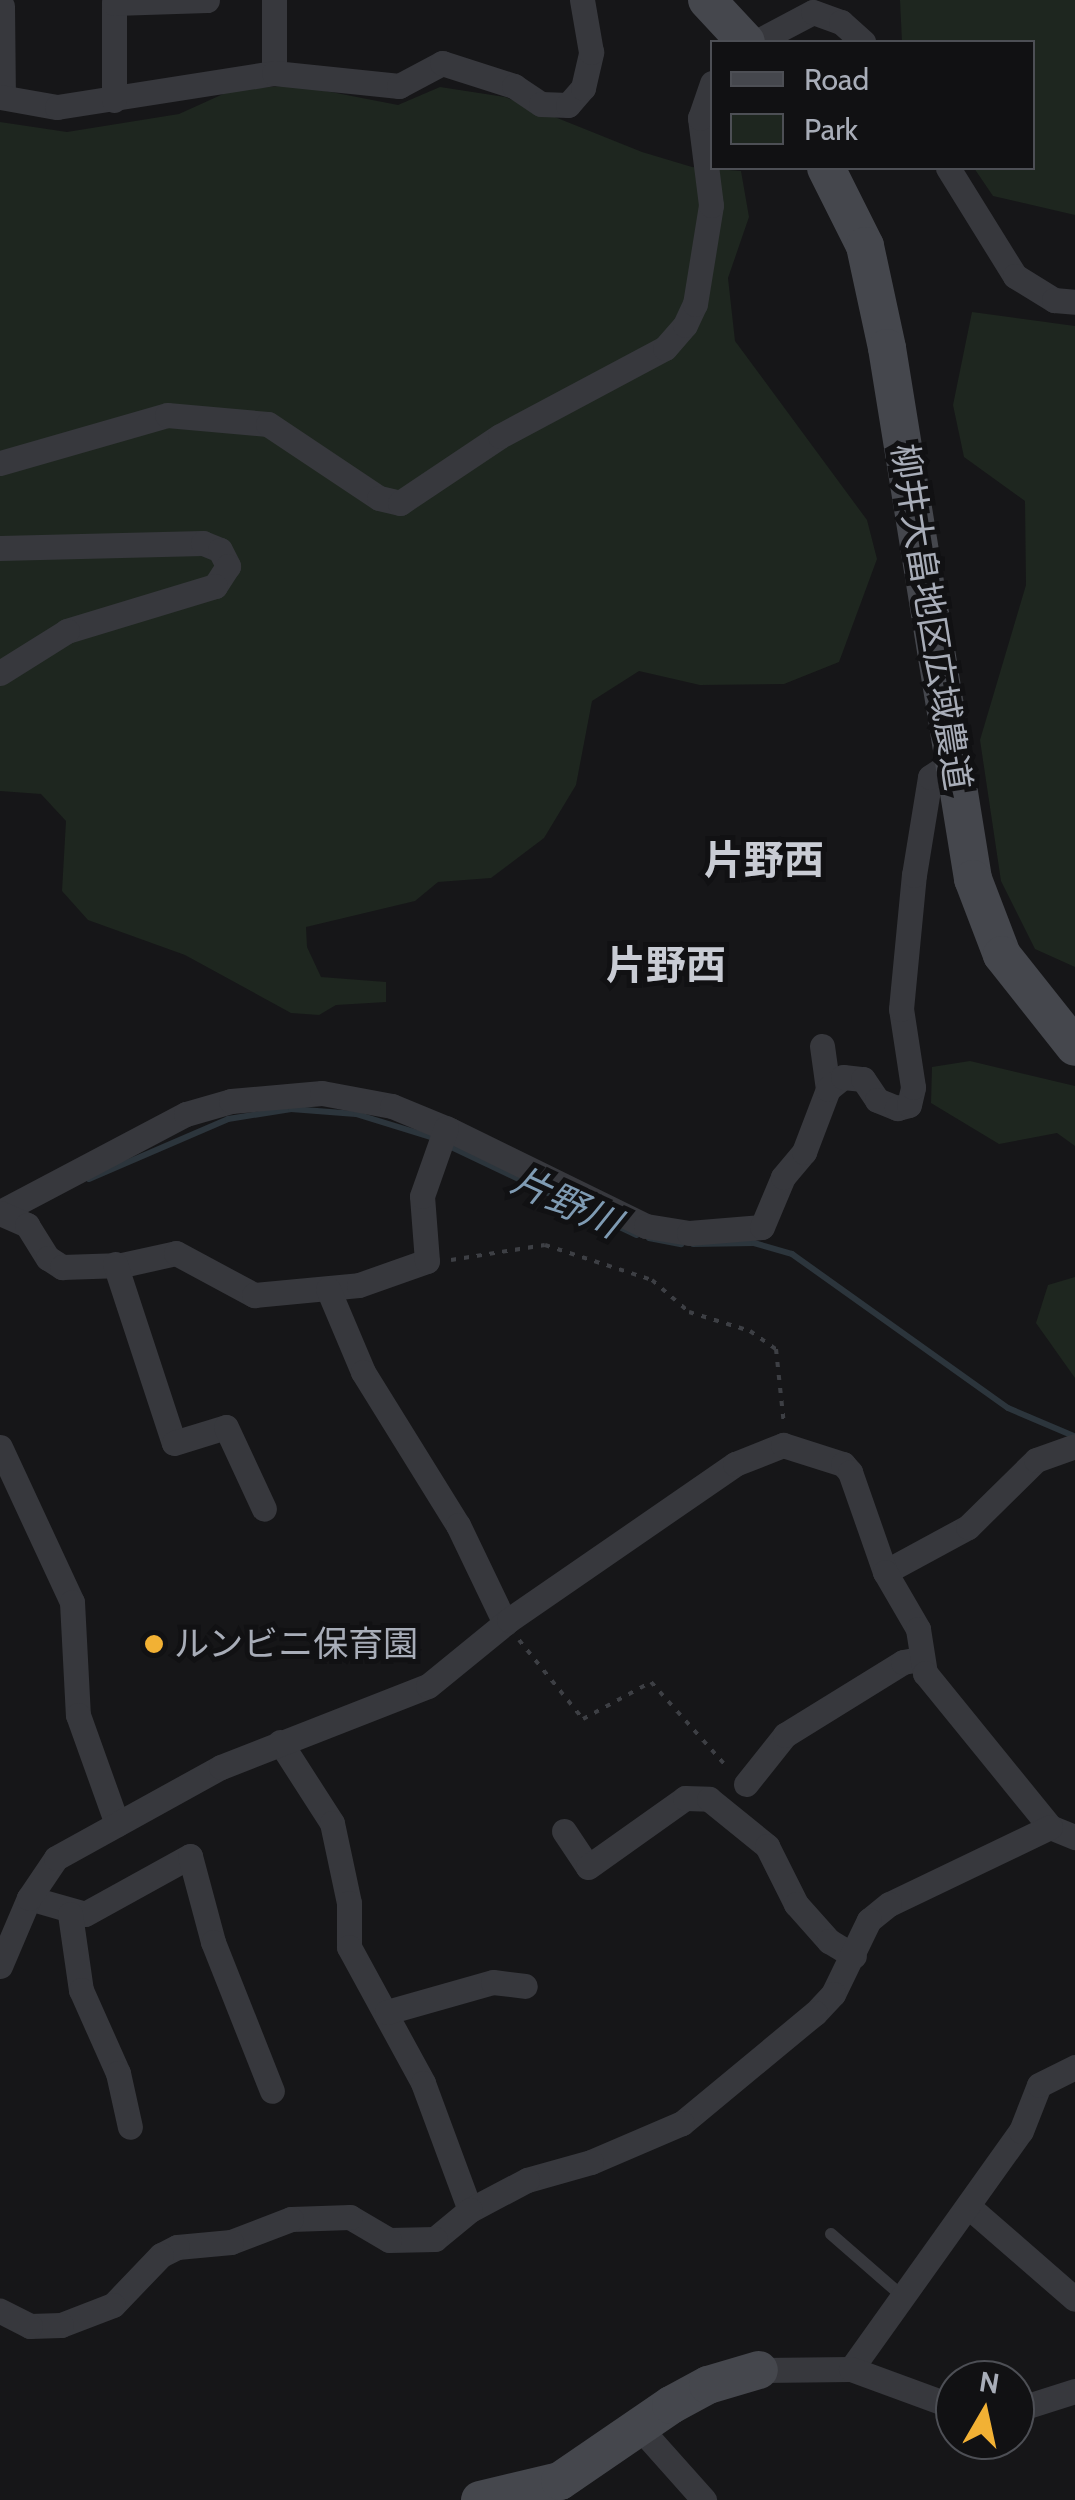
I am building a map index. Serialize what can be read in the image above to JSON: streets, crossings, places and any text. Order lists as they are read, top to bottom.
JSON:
{
  "streets": {
    "street": ["柳井大畠地区広域農道"]
  },
  "districts": ["片野西", "片野西"],
  "water": ["片野川"],
  "places": ["ルンビニ保育園"],
  "legend": ["Road", "Park"],
  "north": "top"
}
